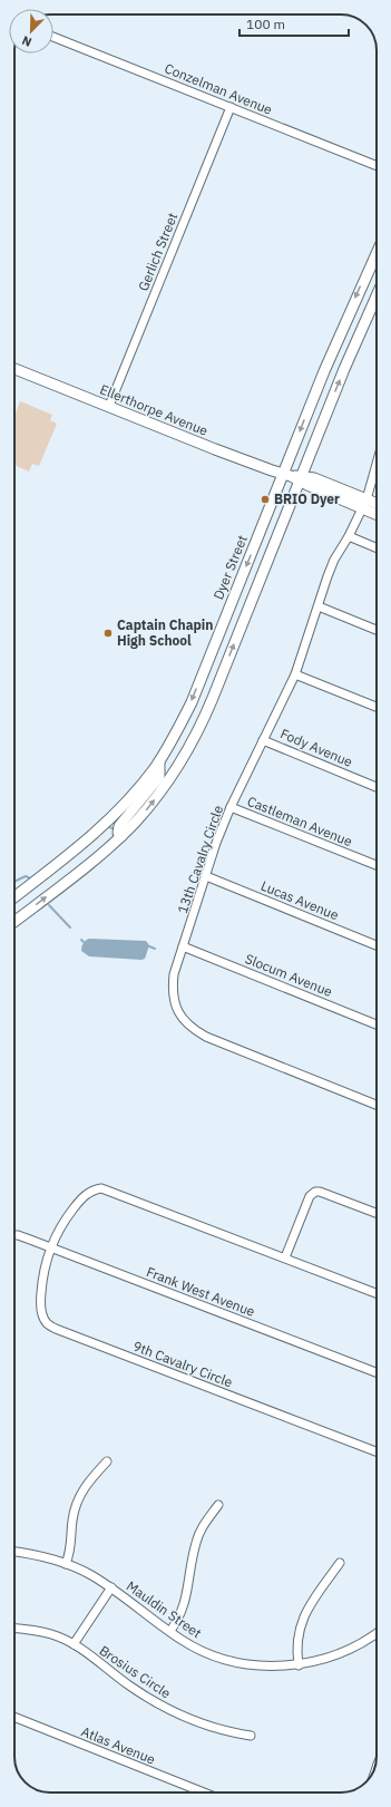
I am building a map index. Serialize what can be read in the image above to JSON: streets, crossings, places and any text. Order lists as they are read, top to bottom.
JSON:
{
  "streets": {
    "main road": ["Ellerthorpe Avenue", "Dyer Street"],
    "street": [
      "Conzelman Avenue",
      "Gerlich Street",
      "Fody Avenue",
      "Castleman Avenue",
      "13th Cavalry Circle",
      "Lucas Avenue",
      "Slocum Avenue",
      "Frank West Avenue",
      "9th Cavalry Circle",
      "Mauldin Street",
      "Brosius Circle",
      "Atlas Avenue"
    ]
  },
  "crossings": [
    ["Conzelman Avenue", "Gerlich Street"],
    ["Gerlich Street", "Ellerthorpe Avenue"],
    ["Ellerthorpe Avenue", "Dyer Street"],
    ["Ellerthorpe Avenue", "13th Cavalry Circle"],
    ["Fody Avenue", "13th Cavalry Circle"],
    ["Castleman Avenue", "13th Cavalry Circle"],
    ["13th Cavalry Circle", "Lucas Avenue"],
    ["13th Cavalry Circle", "Slocum Avenue"],
    ["Frank West Avenue", "9th Cavalry Circle"]
  ],
  "places": ["BRIO Dyer", "Captain Chapin High School"],
  "scale_bar": "100 m",
  "north": "bottom left"
}
